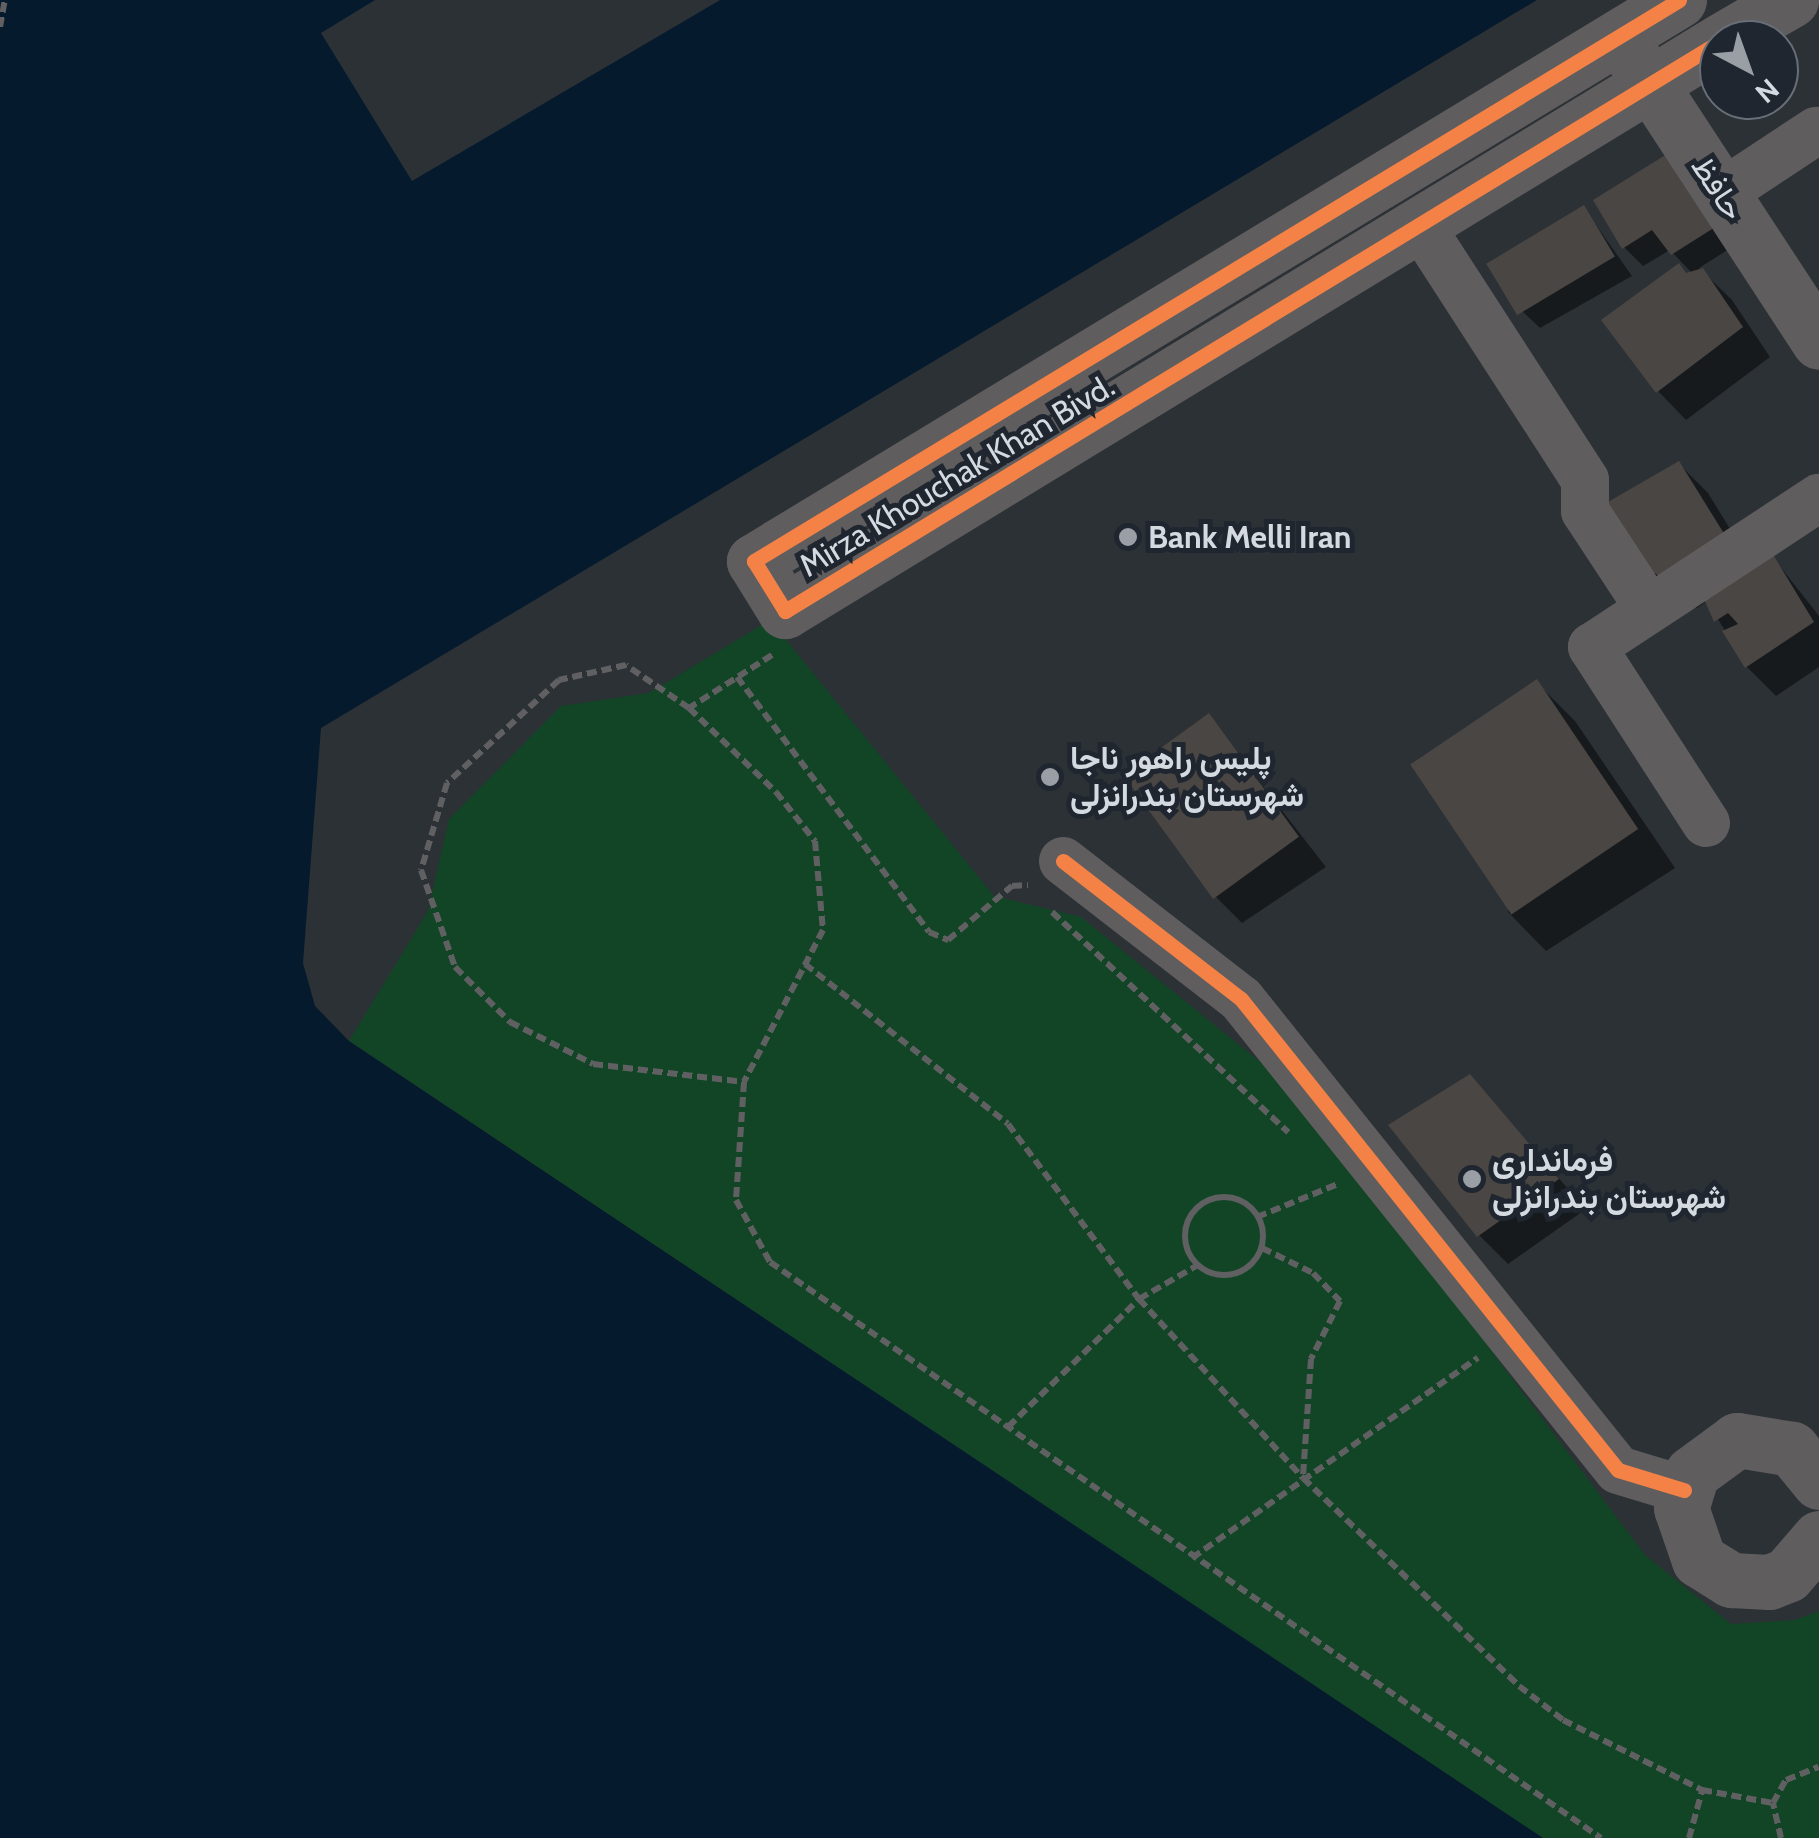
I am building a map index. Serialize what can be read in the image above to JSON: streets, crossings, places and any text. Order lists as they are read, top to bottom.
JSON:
{
  "streets": {
    "street": ["حافظ", "Mirza Khouchak Khan Bivd."]
  },
  "crossings": [
    ["حافظ", "Mirza Khouchak Khan Bivd."]
  ],
  "places": ["Bank Melli Iran", "پلیس راهور ناجا شهرستان بندرانزلی", "فرمانداری شهرستان بندرانزلی"],
  "north": "bottom right"
}
